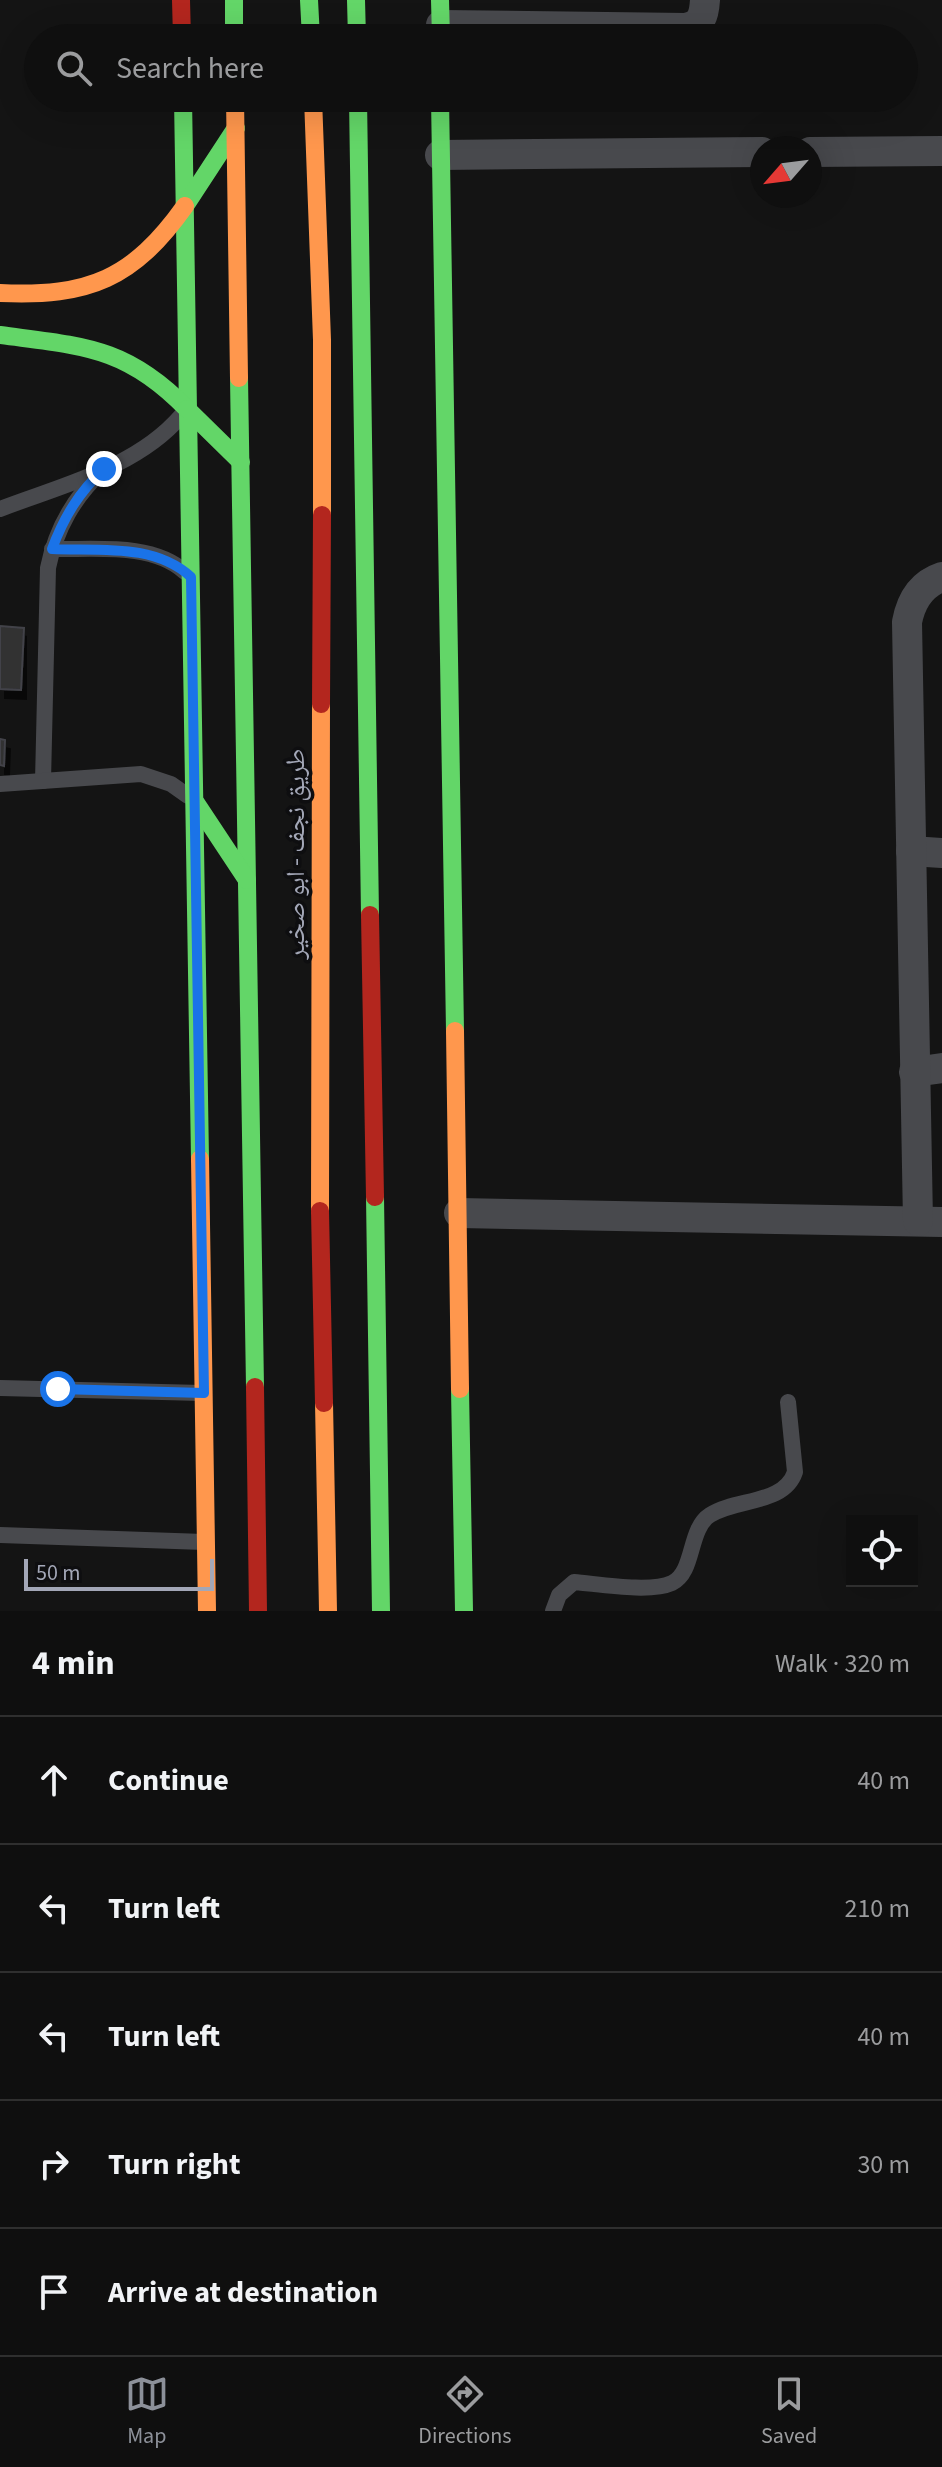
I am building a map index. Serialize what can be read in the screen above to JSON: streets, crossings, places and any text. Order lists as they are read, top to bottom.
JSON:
{
  "streets": {
    "main road": ["طريق نجف - ابو صخير"]
  },
  "scale_bar": "50 m",
  "north": "bottom left",
  "page": {
    "search": "Search here",
    "scale": "50 m",
    "heading": ["4 min", "Walk · 320 m"],
    "list": [
      ["Continue", "40 m"],
      ["Turn left", "210 m"],
      ["Turn left", "40 m"],
      ["Turn right", "30 m"],
      "Arrive at destination"
    ],
    "nav": ["Map", "Directions", "Saved"]
  }
}
